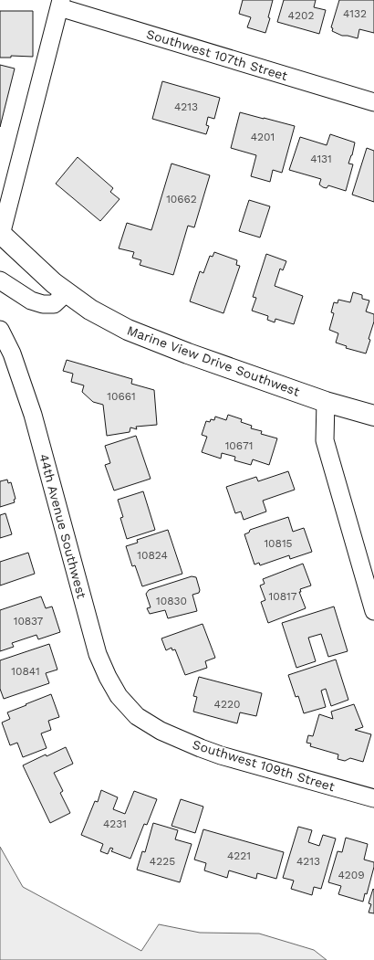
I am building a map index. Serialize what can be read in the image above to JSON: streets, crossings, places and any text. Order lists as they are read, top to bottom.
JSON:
{
  "streets": {
    "street": [
      "Southwest 107th Street",
      "Marine View Drive Southwest",
      "44th Avenue Southwest",
      "Southwest 109th Street"
    ]
  },
  "crossings": [
    ["44th Avenue Southwest", "Southwest 109th Street"]
  ],
  "house_numbers": [
    "4132",
    "4202",
    "4213",
    "4201",
    "4131",
    "10662",
    "10661",
    "10671",
    "10815",
    "10824",
    "10817",
    "10830",
    "10837",
    "10841",
    "4220",
    "4231",
    "4221",
    "4225",
    "4213",
    "4209"
  ]
}
